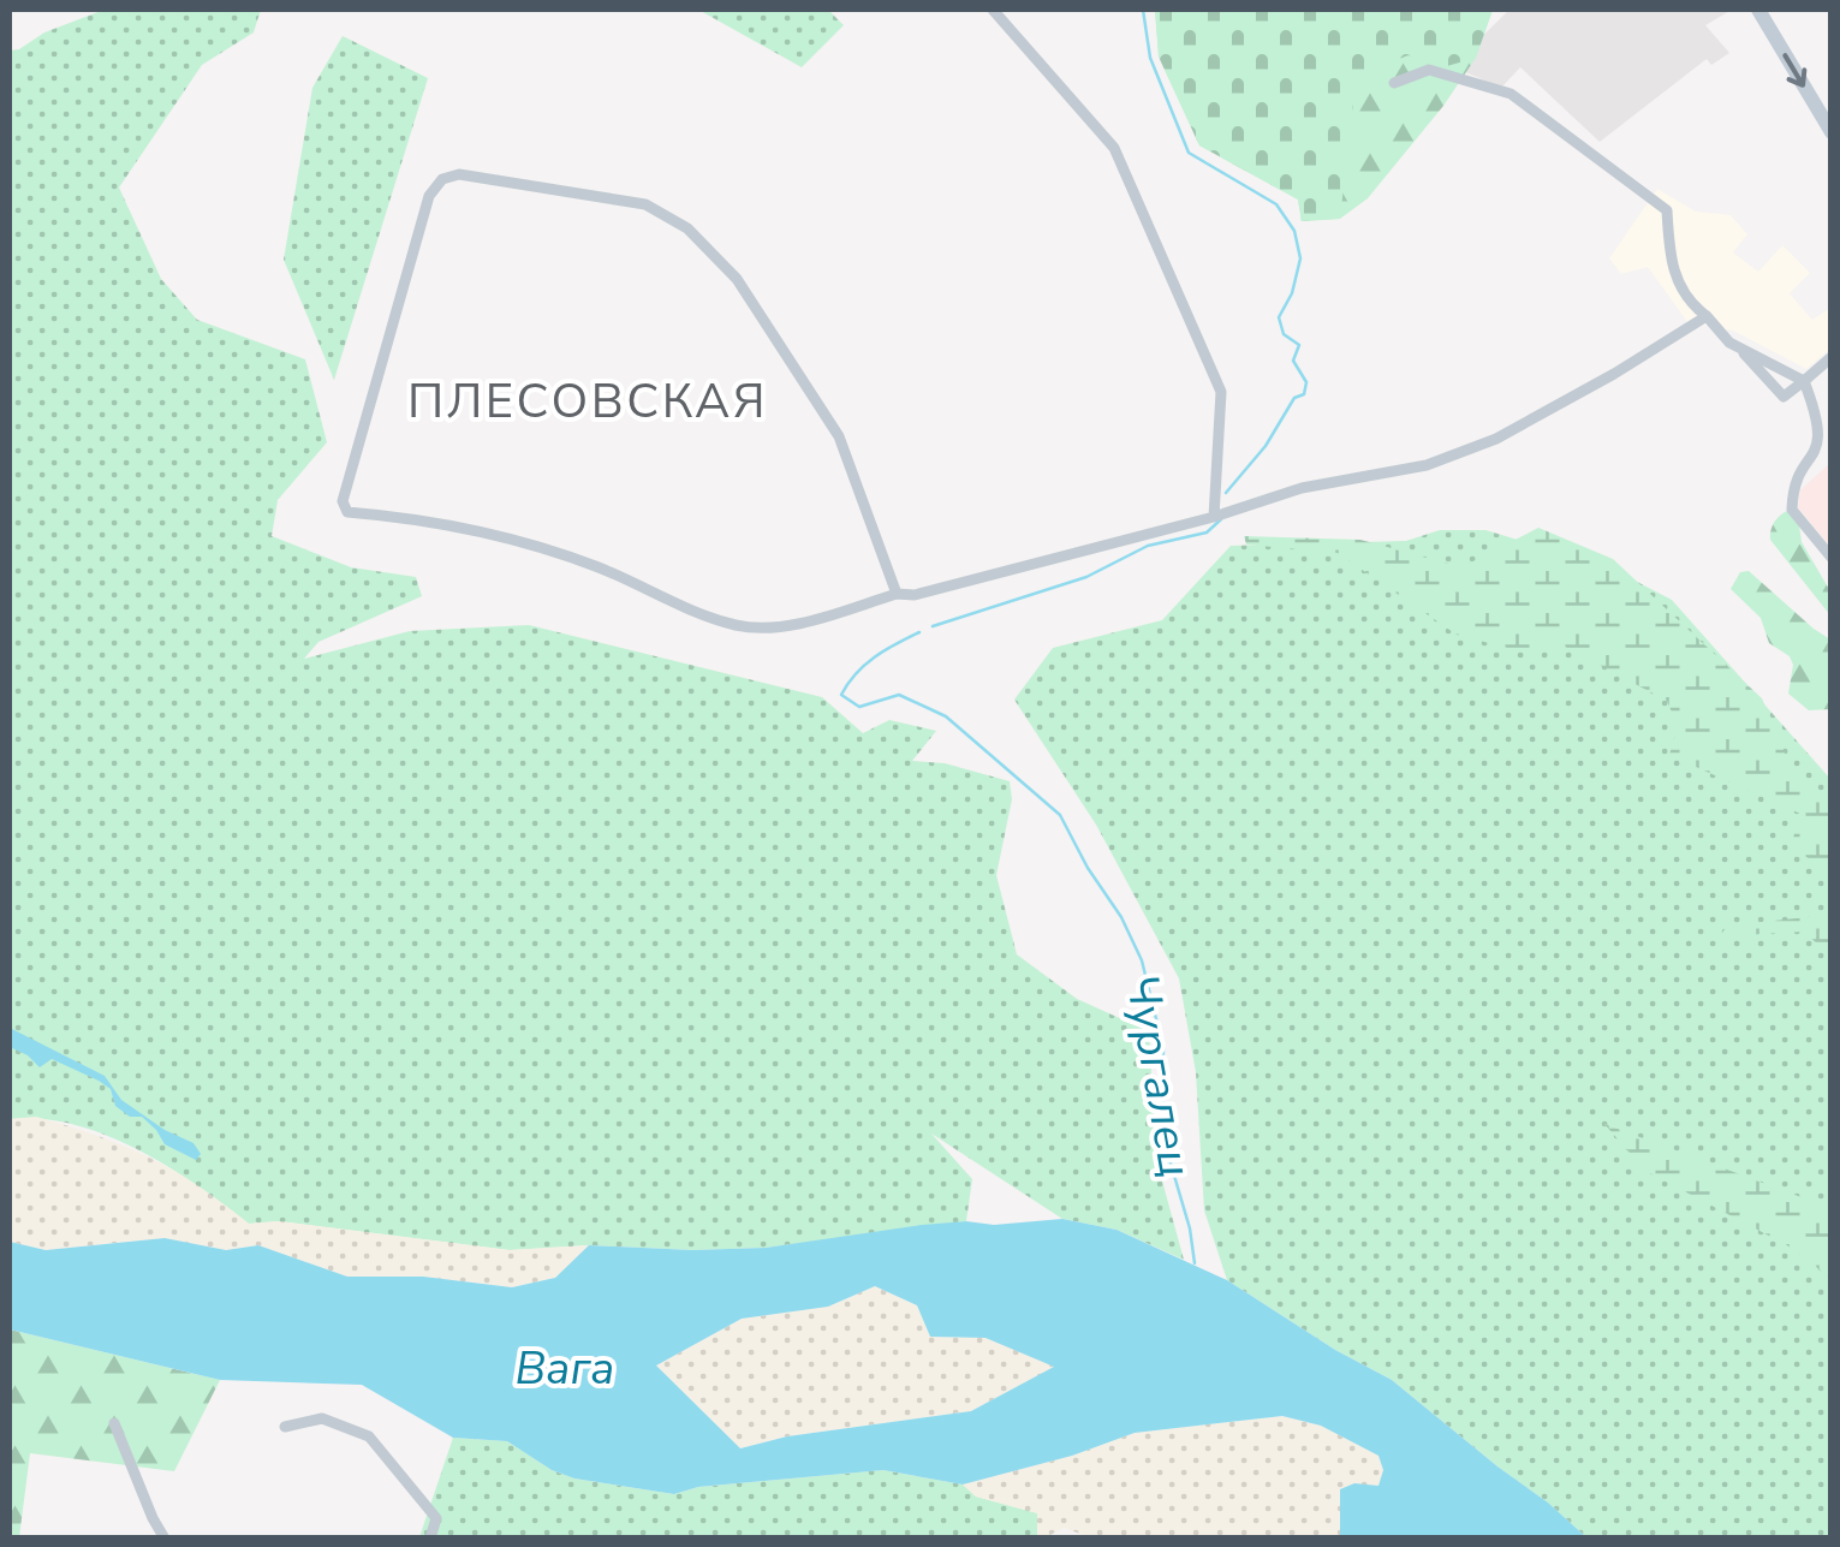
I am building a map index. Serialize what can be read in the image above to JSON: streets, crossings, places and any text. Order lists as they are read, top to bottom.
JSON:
{
  "districts": ["ПЛЕСОВСКАЯ"],
  "water": ["Чургалец", "Вага"]
}
